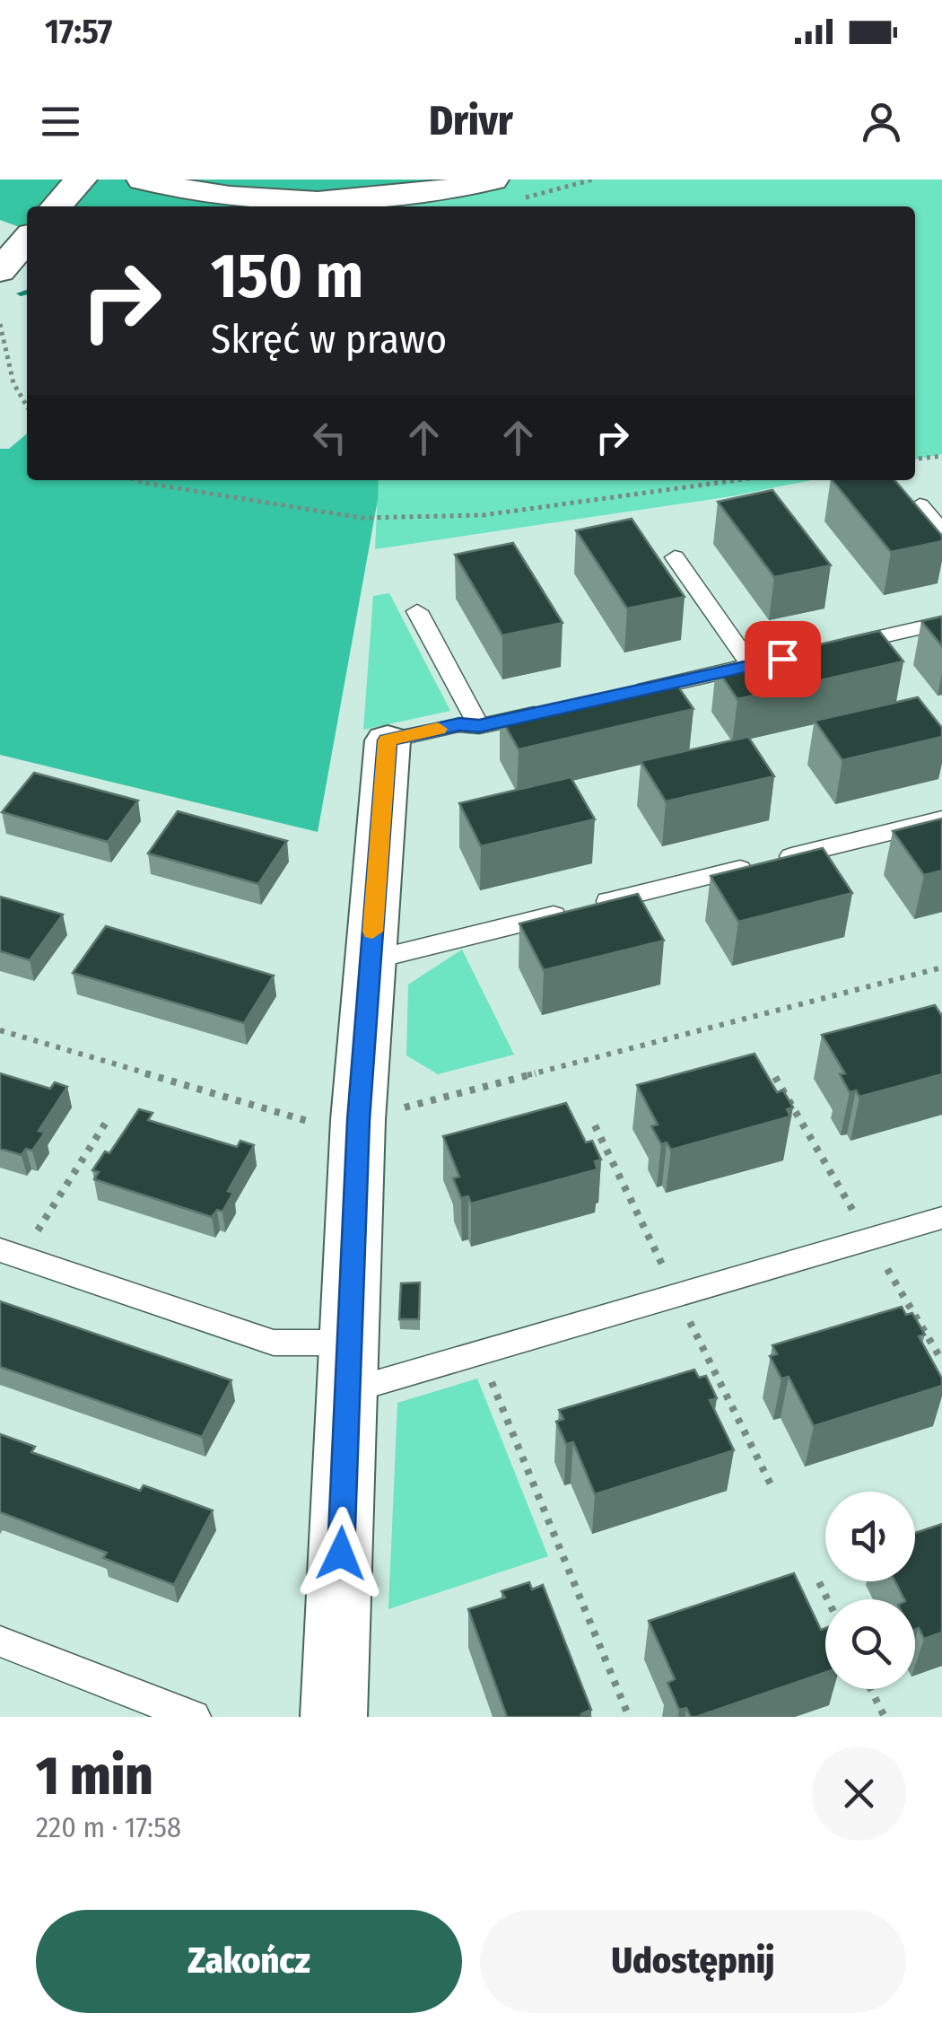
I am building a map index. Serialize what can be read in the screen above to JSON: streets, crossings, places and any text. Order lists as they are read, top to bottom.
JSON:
{
  "page": {
    "status": "17:57",
    "header": "Drivr",
    "turn": ["150 m", "Skręć w prawo"],
    "heading": ["1 min", "220 m · 17:58"],
    "buttons": ["Zakończ", "Udostępnij"]
  }
}
